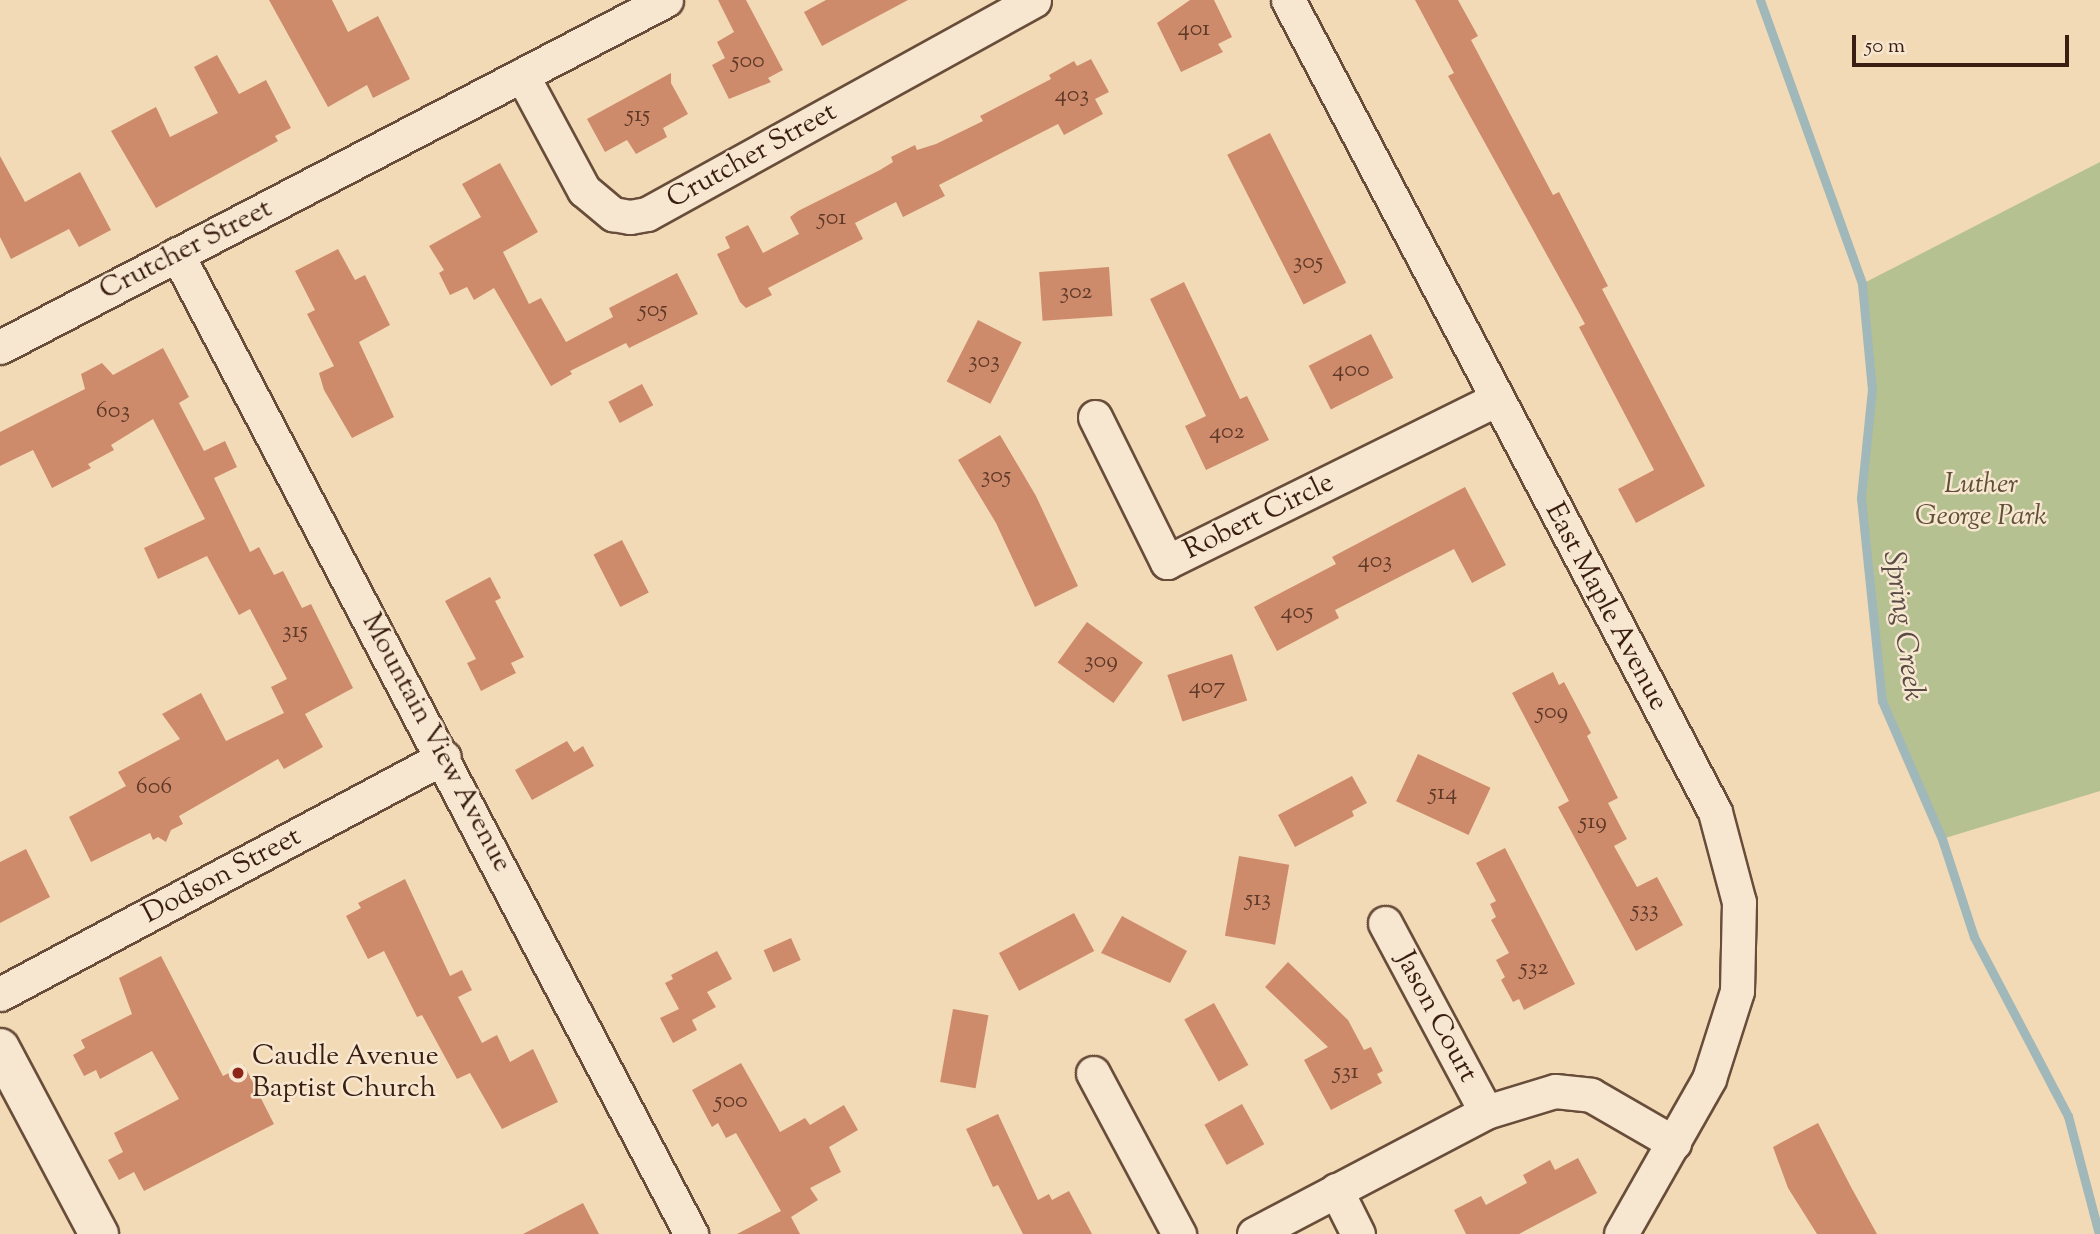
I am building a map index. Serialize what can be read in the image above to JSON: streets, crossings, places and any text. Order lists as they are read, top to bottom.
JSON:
{
  "streets": {
    "street": [
      "Crutcher Street",
      "Robert Circle",
      "East Maple Avenue",
      "Mountain View Avenue",
      "Dodson Street",
      "Jason Court"
    ]
  },
  "crossings": [
    ["Crutcher Street", "Mountain View Avenue"],
    ["Robert Circle", "East Maple Avenue"],
    ["Mountain View Avenue", "Dodson Street"]
  ],
  "water": ["Spring Creek"],
  "parks": ["Luther George Park"],
  "places": ["Caudle Avenue Baptist Church"],
  "house_numbers": [
    "401",
    "500",
    "403",
    "515",
    "501",
    "305",
    "302",
    "505",
    "303",
    "400",
    "603",
    "402",
    "305",
    "403",
    "405",
    "315",
    "309",
    "407",
    "509",
    "606",
    "514",
    "519",
    "513",
    "533",
    "532",
    "531",
    "500"
  ],
  "scale_bar": "50 m"
}
